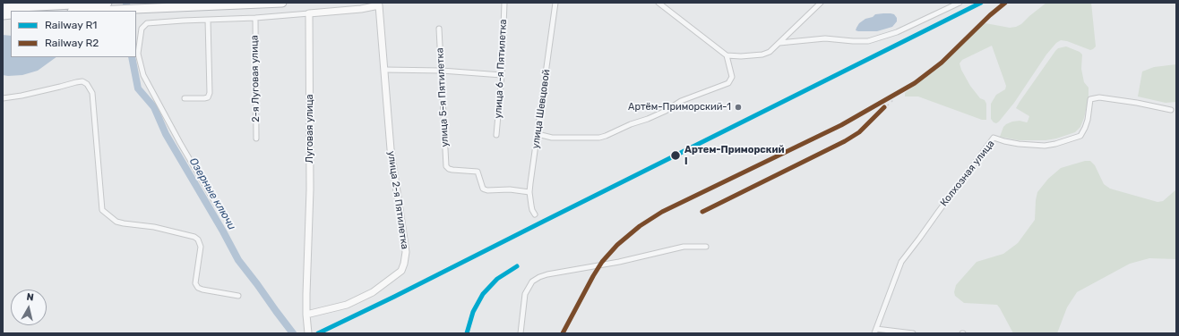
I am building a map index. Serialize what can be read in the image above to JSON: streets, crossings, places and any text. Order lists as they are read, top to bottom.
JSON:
{
  "streets": {
    "main road": ["Луговая улица", "улица 2-я Пятилетка"],
    "street": [
      "улица 6-я Пятилетка",
      "2-я Луговая улица",
      "улица 5-я Пятилетка",
      "улица Шевцовой",
      "Колхозная улица"
    ]
  },
  "crossings": [
    ["улица 5-я Пятилетка", "улица Шевцовой"],
    ["Луговая улица", "улица 2-я Пятилетка"]
  ],
  "water": ["Озерные ключи"],
  "places": ["Артём-Приморский-1", "Артем-Приморский I"],
  "lines": ["rail line R1", "rail line R2"],
  "legend": ["Railway R1", "Railway R2"],
  "north": "top"
}
